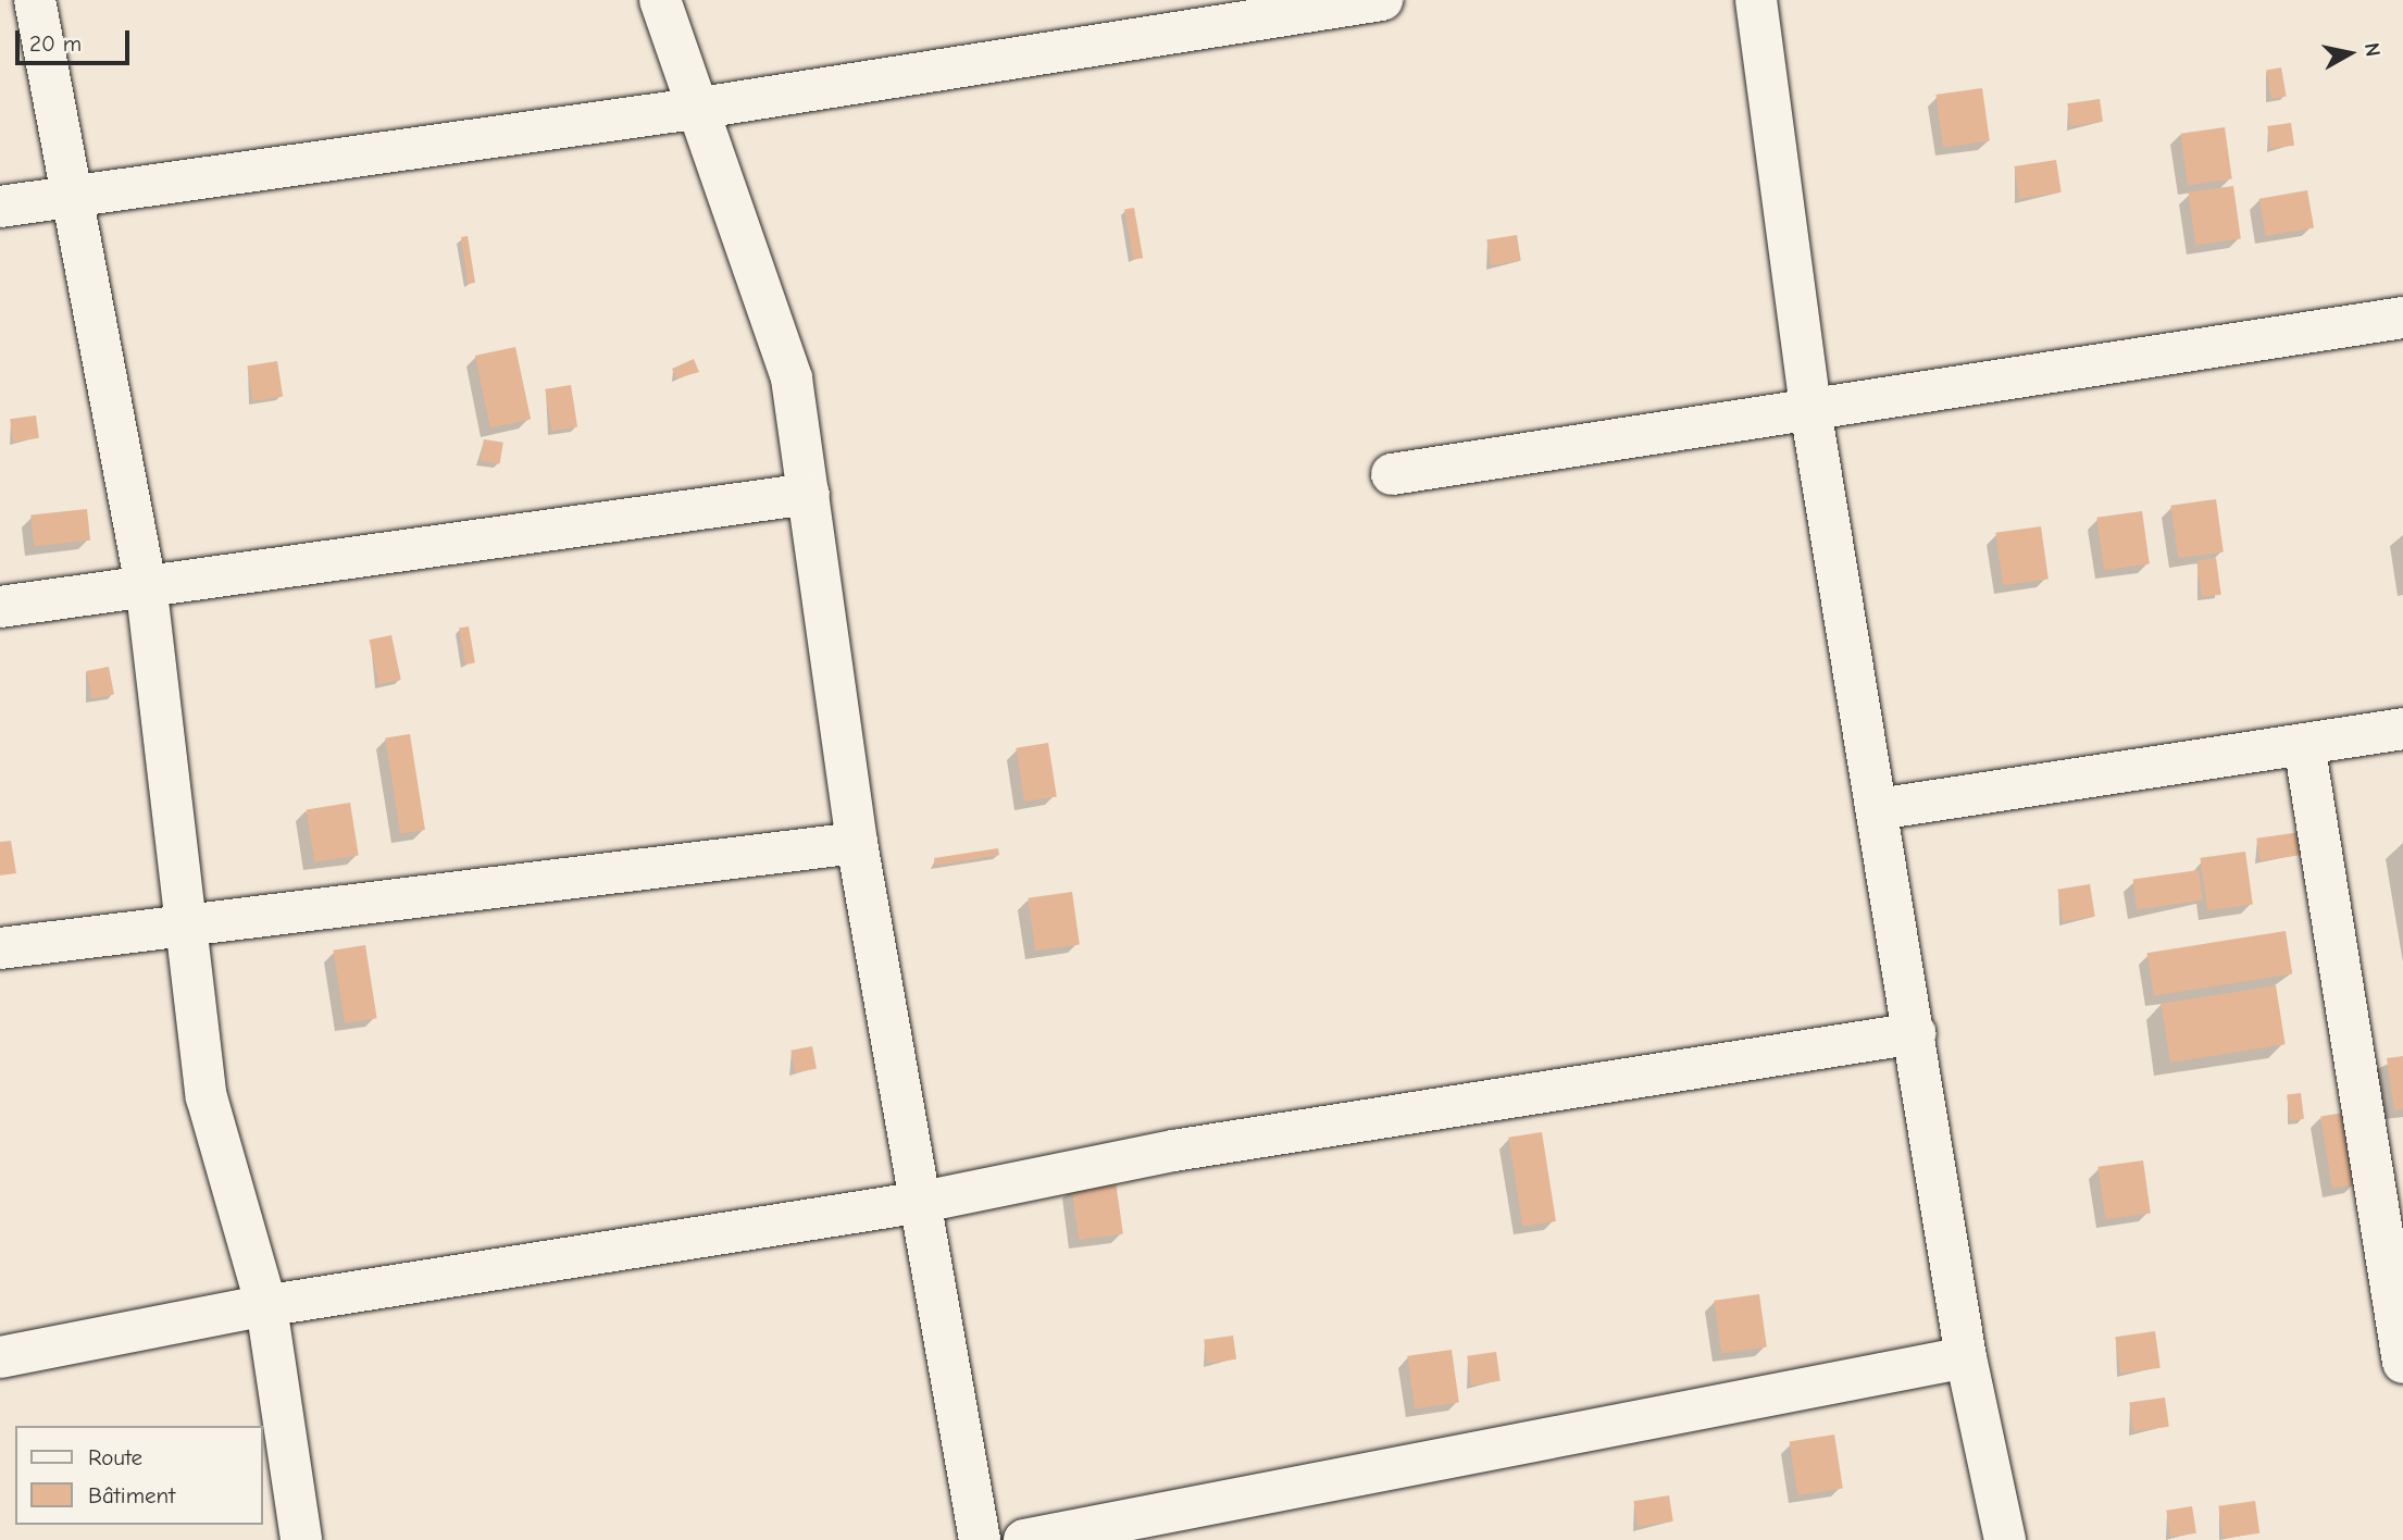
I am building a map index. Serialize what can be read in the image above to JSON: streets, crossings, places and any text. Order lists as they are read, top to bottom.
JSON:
{
  "legend": ["Route", "Bâtiment"],
  "scale_bar": "20 m",
  "north": "right"
}
